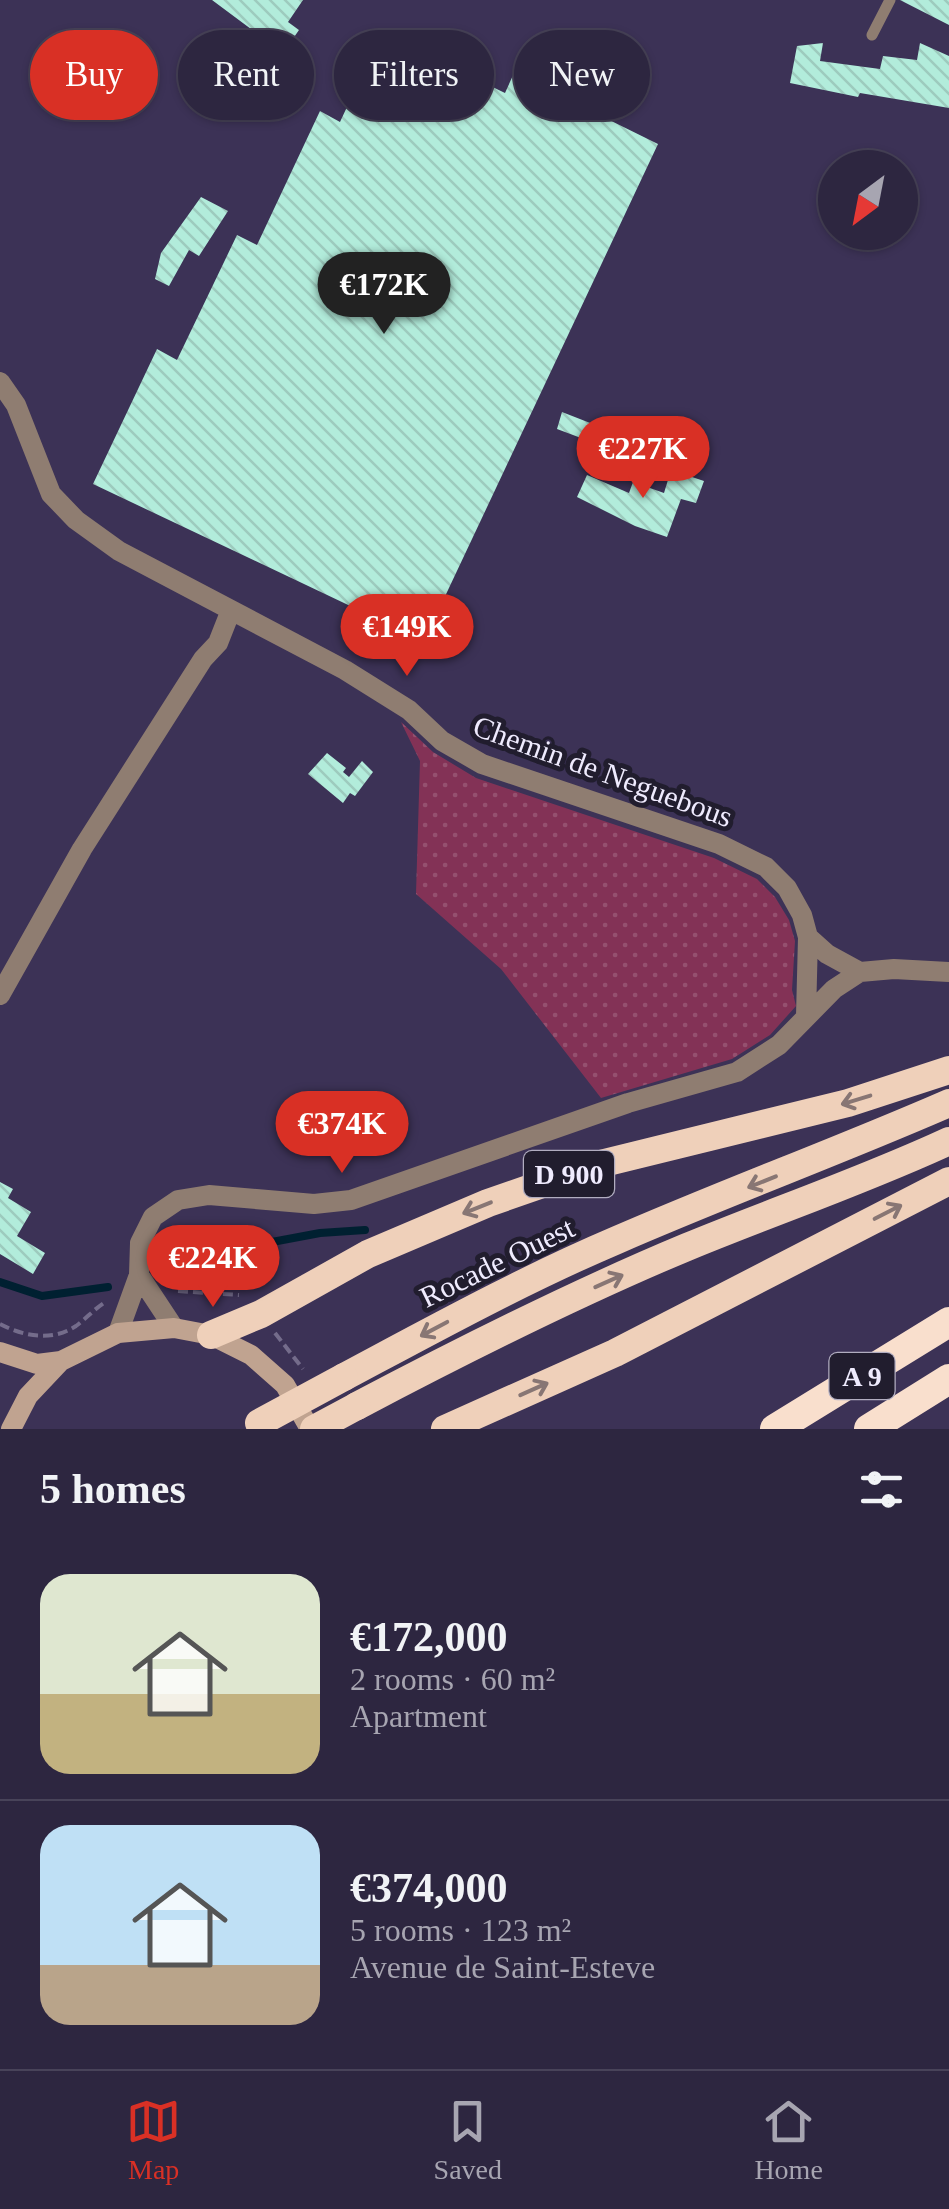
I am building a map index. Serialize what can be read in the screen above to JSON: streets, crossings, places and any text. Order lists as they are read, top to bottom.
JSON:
{
  "streets": {
    "highway": ["D 900", "Rocade Ouest", "A 9"],
    "street": ["Chemin de Neguebous"]
  },
  "north": "bottom left",
  "page": {
    "chip": [
      "Buy",
      "Rent",
      "Filters",
      "New"
    ],
    "price": [
      "€172K",
      "€227K",
      "€149K",
      "€374K",
      "€224K"
    ],
    "heading": "5 homes",
    "list": [
      {
        "name": "€172,000",
        "note": "2 rooms · 60 m² · Apartment"
      },
      {
        "name": "€374,000",
        "note": "5 rooms · 123 m² · Avenue de Saint-Esteve"
      }
    ],
    "tabs": ["Map", "Saved", "Home"]
  }
}
